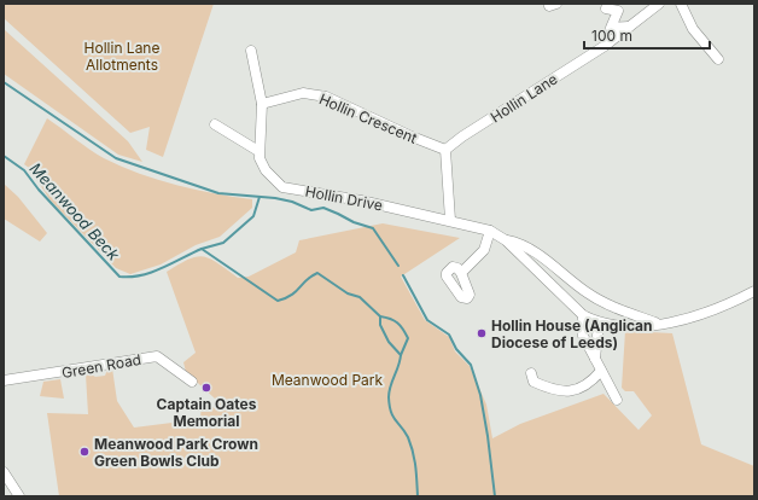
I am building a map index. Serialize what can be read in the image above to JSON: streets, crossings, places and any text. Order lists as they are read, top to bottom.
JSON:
{
  "streets": {
    "street": [
      "Hollin Lane",
      "Hollin Crescent",
      "Hollin Drive",
      "Green Road"
    ]
  },
  "crossings": [
    ["Hollin Lane", "Hollin Crescent"],
    ["Hollin Crescent", "Hollin Drive"]
  ],
  "water": ["Meanwood Beck"],
  "parks": ["Hollin Lane Allotments", "Meanwood Park"],
  "places": ["Hollin House (Anglican Diocese of Leeds)", "Captain Oates Memorial", "Meanwood Park Crown Green Bowls Club"],
  "scale_bar": "100 m"
}
